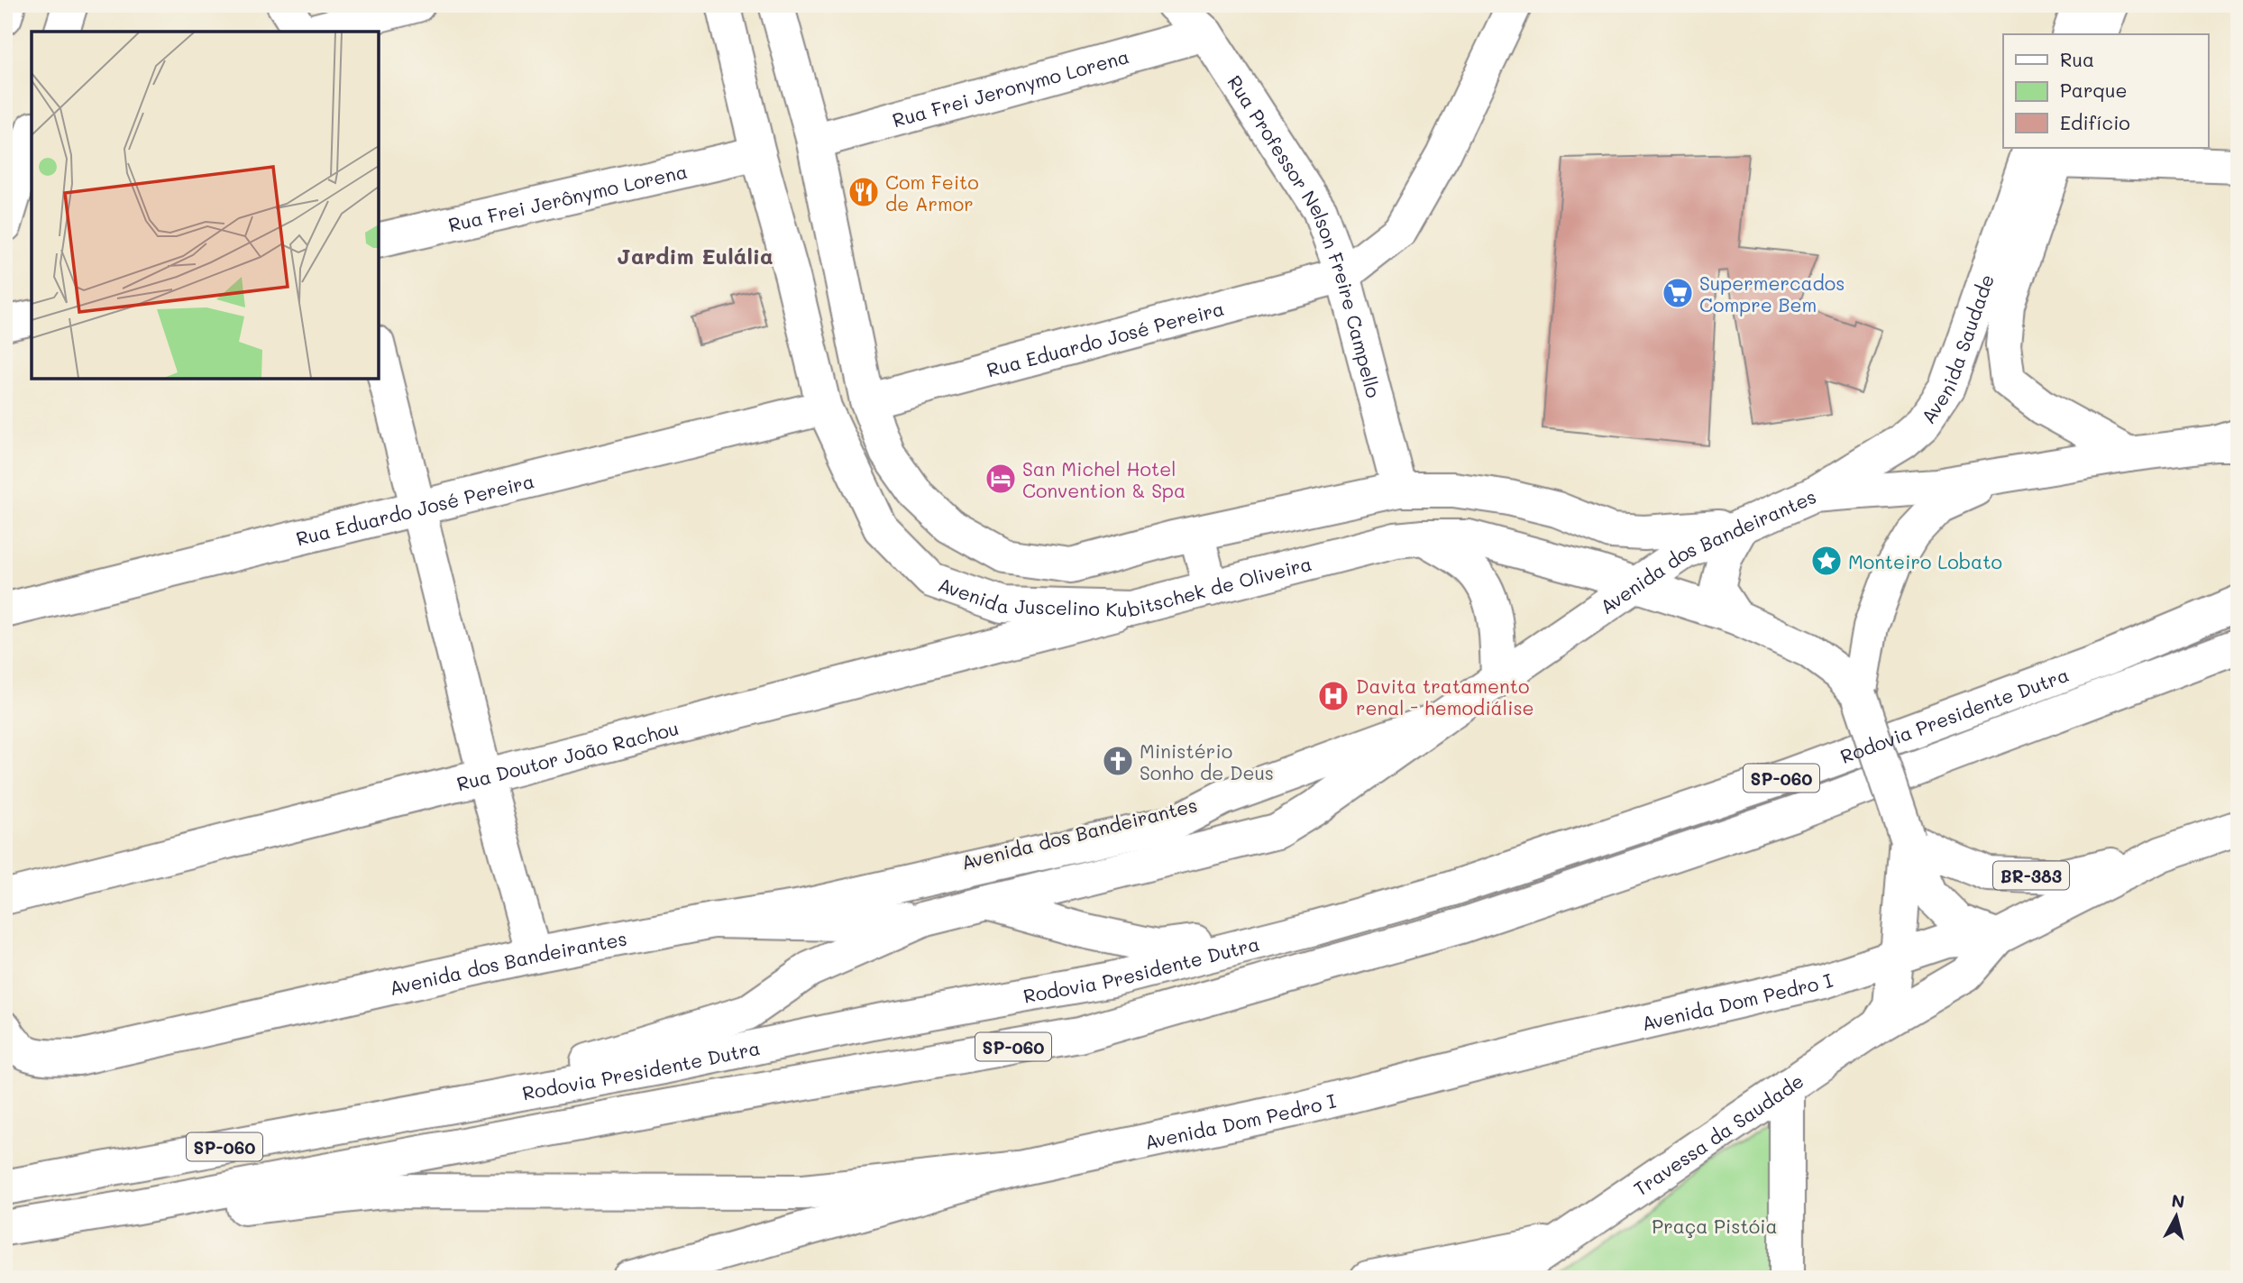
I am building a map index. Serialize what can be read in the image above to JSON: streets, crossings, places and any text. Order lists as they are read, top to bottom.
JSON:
{
  "streets": {
    "main road": [
      "Rua Frei Jeronymo Lorena",
      "Rua Frei Jerônymo Lorena",
      "Rua Professor Nelson Freire Campello",
      "Rua Eduardo José Pereira",
      "Avenida Saudade",
      "Avenida dos Bandeirantes",
      "Avenida Juscelino Kubitschek de Oliveira",
      "Rodovia Presidente Dutra",
      "Rua Doutor João Rachou",
      "SP-060",
      "BR-383",
      "Avenida Dom Pedro I",
      "Travessa da Saudade"
    ]
  },
  "crossings": [
    ["Rua Frei Jeronymo Lorena", "Rua Professor Nelson Freire Campello"],
    ["Rua Frei Jeronymo Lorena", "Avenida Juscelino Kubitschek de Oliveira"],
    ["Rua Frei Jerônymo Lorena", "Avenida Juscelino Kubitschek de Oliveira"],
    ["Rua Professor Nelson Freire Campello", "Rua Eduardo José Pereira"],
    ["Rua Professor Nelson Freire Campello", "Avenida Juscelino Kubitschek de Oliveira"],
    ["Rua Eduardo José Pereira", "Avenida Juscelino Kubitschek de Oliveira"],
    ["Avenida Saudade", "Avenida dos Bandeirantes"],
    ["Avenida dos Bandeirantes", "Avenida Juscelino Kubitschek de Oliveira"],
    ["Avenida Juscelino Kubitschek de Oliveira", "Rua Doutor João Rachou"],
    ["BR-383", "Avenida Dom Pedro I"],
    ["BR-383", "Travessa da Saudade"],
    ["Avenida Dom Pedro I", "Travessa da Saudade"]
  ],
  "districts": ["Jardim Eulália"],
  "parks": ["Praça Pistóia"],
  "places": {
    "restaurant": ["Com Feito de Armor"],
    "supermarket": ["Supermercados Compre Bem"],
    "hotel": ["San Michel Hotel Convention & Spa"],
    "place": ["Monteiro Lobato"],
    "hospital": ["Davita tratamento renal - hemodiálise"],
    "church": ["Ministério Sonho de Deus"]
  },
  "legend": ["Rua", "Parque", "Edifício"],
  "north": "top"
}
